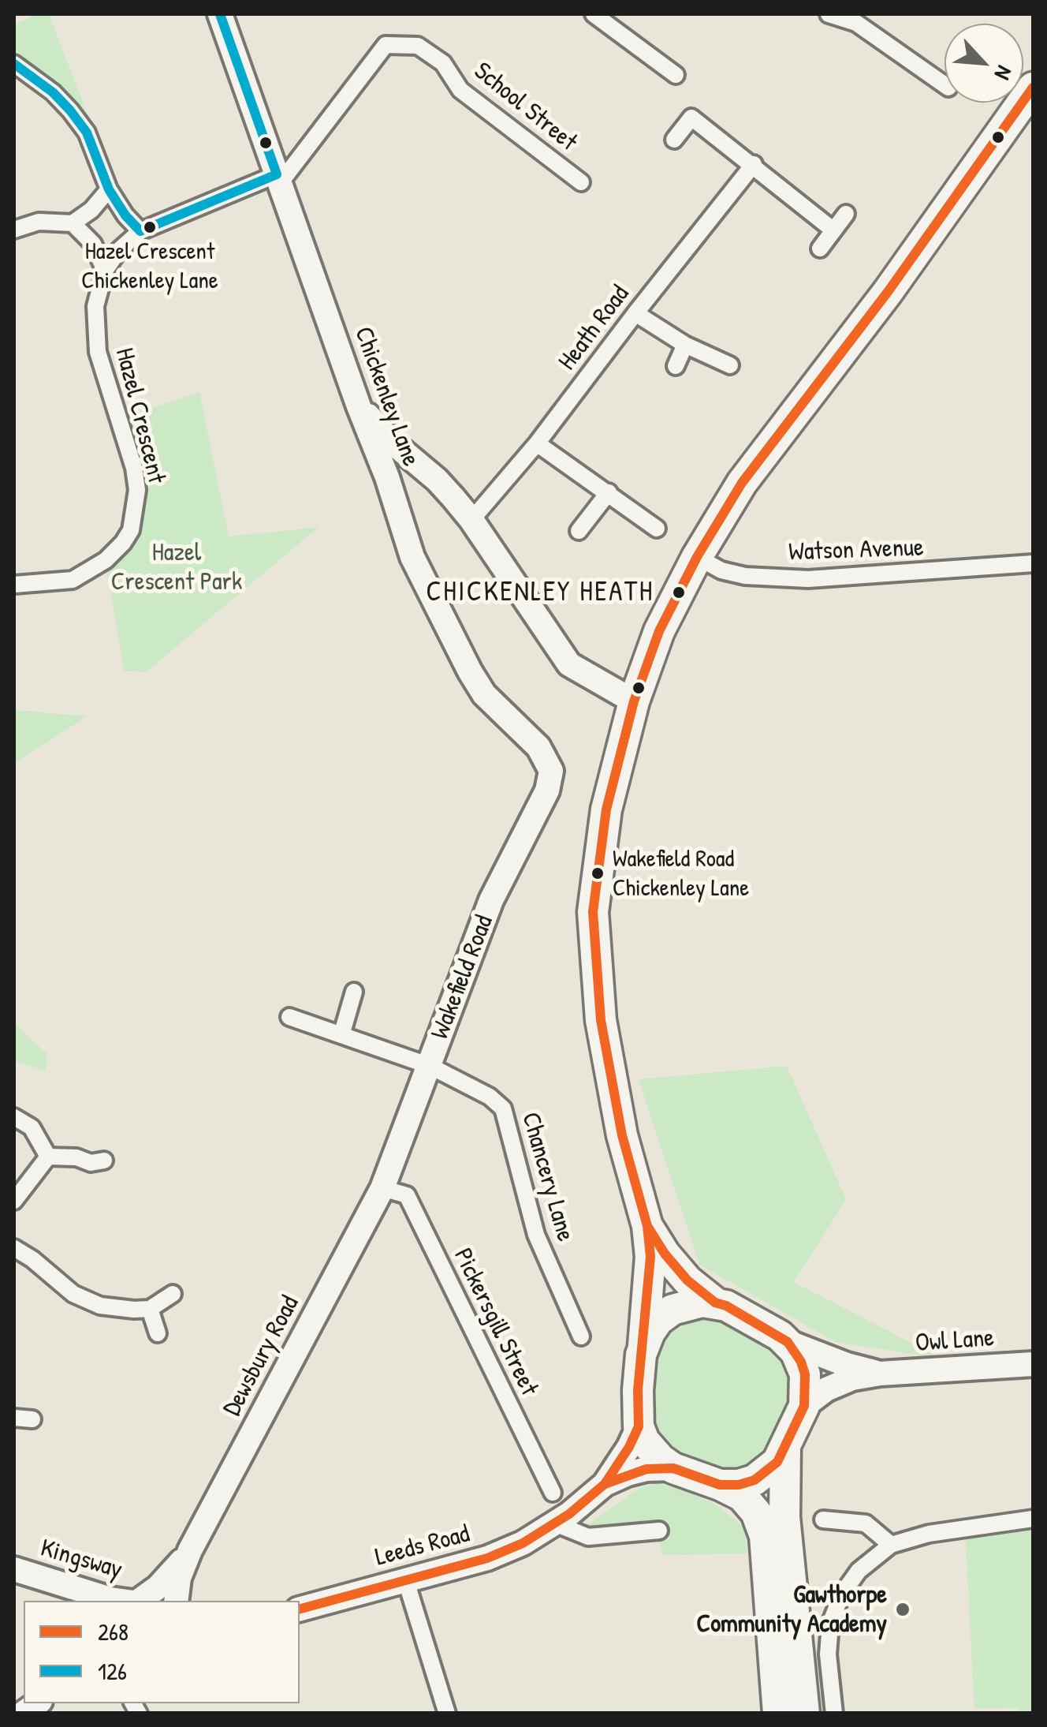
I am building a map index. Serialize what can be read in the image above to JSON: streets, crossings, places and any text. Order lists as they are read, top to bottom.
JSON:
{
  "streets": {
    "street": [
      "School Street",
      "Heath Road",
      "Chickenley Lane",
      "Hazel Crescent",
      "Watson Avenue",
      "Wakefield Road",
      "Chancery Lane",
      "Pickersgill Street",
      "Owl Lane",
      "Dewsbury Road",
      "Leeds Road",
      "Kingsway"
    ]
  },
  "crossings": [
    ["School Street", "Chickenley Lane"],
    ["School Street", "Hazel Crescent"],
    ["Chickenley Lane", "Hazel Crescent"],
    ["Chickenley Lane", "Wakefield Road"],
    ["Wakefield Road", "Chancery Lane"],
    ["Wakefield Road", "Pickersgill Street"],
    ["Wakefield Road", "Dewsbury Road"],
    ["Pickersgill Street", "Dewsbury Road"],
    ["Owl Lane", "Leeds Road"]
  ],
  "districts": ["CHICKENLEY HEATH"],
  "parks": ["Hazel Crescent Park"],
  "places": ["Hazel Crescent Chickenley Lane", "Wakefield Road Chickenley Lane", "Gawthorpe Community Academy"],
  "lines": ["transit line 126", "transit line 268"],
  "legend": ["268", "126"],
  "north": "bottom right"
}
